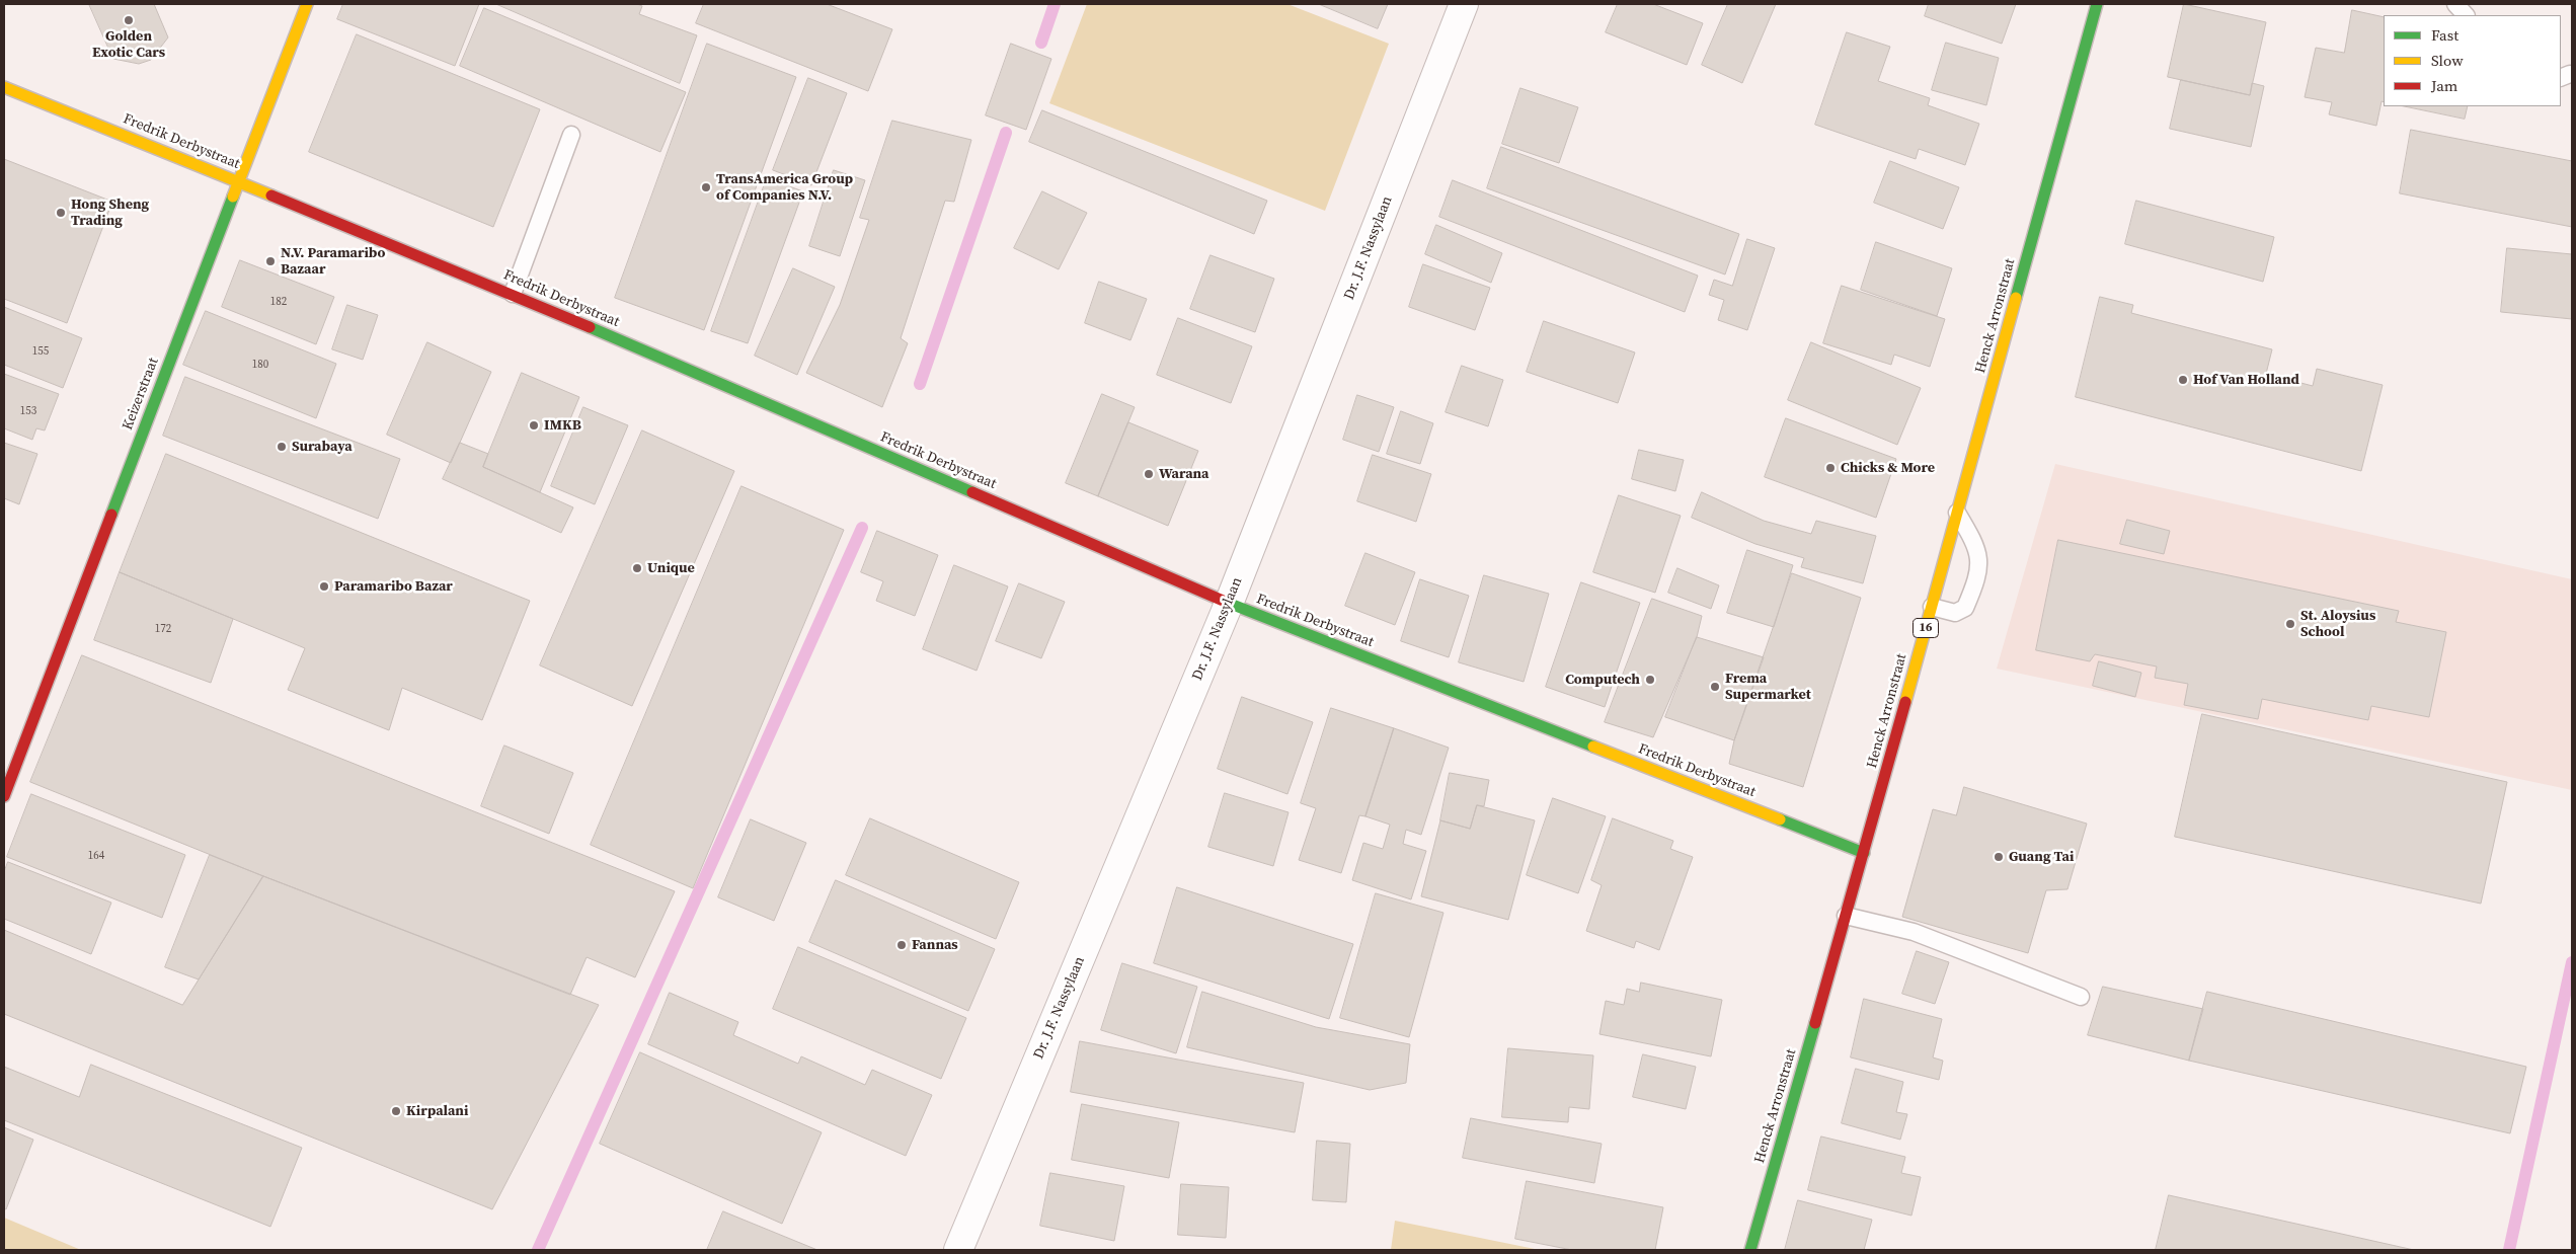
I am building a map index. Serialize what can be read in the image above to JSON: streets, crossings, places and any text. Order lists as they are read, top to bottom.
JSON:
{
  "streets": {
    "main road": [
      "Fredrik Derbystraat",
      "Henck Arronstraat",
      "Keizerstraat",
      "16"
    ],
    "street": ["Dr. J.F. Nassylaan"]
  },
  "crossings": [
    ["Fredrik Derbystraat", "Dr. J.F. Nassylaan"],
    ["Fredrik Derbystraat", "Henck Arronstraat"],
    ["Fredrik Derbystraat", "Keizerstraat"]
  ],
  "places": [
    "Golden Exotic Cars",
    "TransAmerica Group of Companies N.V.",
    "Hong Sheng Trading",
    "N.V. Paramaribo Bazaar",
    "Hof Van Holland",
    "IMKB",
    "Surabaya",
    "Chicks & More",
    "Warana",
    "Unique",
    "Paramaribo Bazar",
    "St. Aloysius School",
    "Computech",
    "Frema Supermarket",
    "Guang Tai",
    "Fannas",
    "Kirpalani"
  ],
  "house_numbers": [
    "182",
    "155",
    "180",
    "153",
    "172",
    "164"
  ],
  "legend": ["Fast", "Slow", "Jam"]
}
